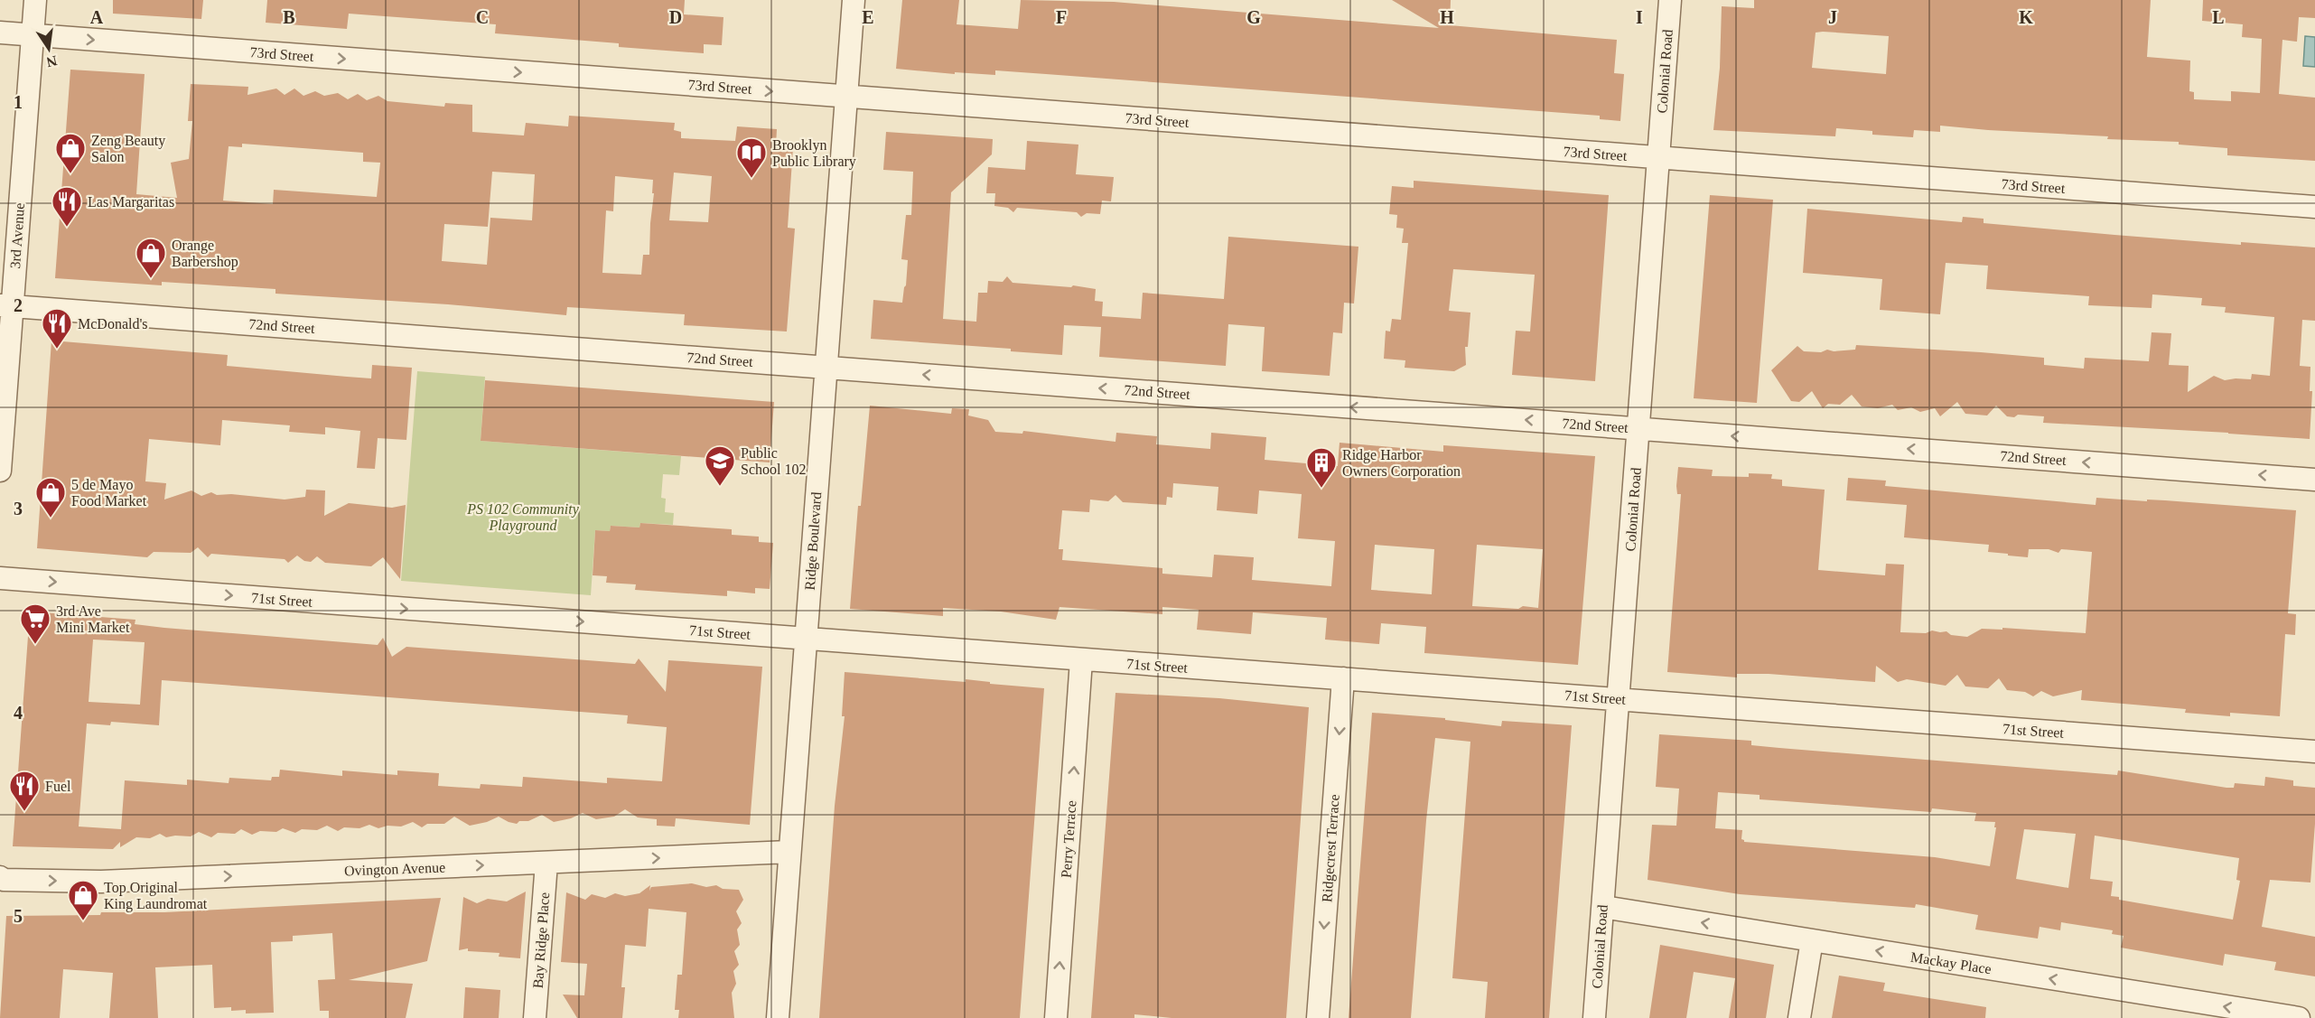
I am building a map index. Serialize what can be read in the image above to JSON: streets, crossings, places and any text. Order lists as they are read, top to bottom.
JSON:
{
  "streets": {
    "street": [
      "73rd Street",
      "Colonial Road",
      "3rd Avenue",
      "72nd Street",
      "Ridge Boulevard",
      "71st Street",
      "Perry Terrace",
      "Ridgecrest Terrace",
      "Ovington Avenue",
      "Bay Ridge Place",
      "Mackay Place"
    ]
  },
  "crossings": [
    ["73rd Street", "Colonial Road"],
    ["73rd Street", "3rd Avenue"],
    ["73rd Street", "Ridge Boulevard"],
    ["Colonial Road", "72nd Street"],
    ["Colonial Road", "71st Street"],
    ["Colonial Road", "Mackay Place"],
    ["3rd Avenue", "72nd Street"],
    ["72nd Street", "Ridge Boulevard"],
    ["Ridge Boulevard", "71st Street"],
    ["Ridge Boulevard", "Ovington Avenue"],
    ["71st Street", "Perry Terrace"],
    ["71st Street", "Ridgecrest Terrace"],
    ["Ovington Avenue", "Bay Ridge Place"]
  ],
  "one_way": [
    "73rd Street",
    "72nd Street",
    "Perry Terrace",
    "Ridgecrest Terrace",
    "Ovington Avenue",
    "Mackay Place"
  ],
  "parks": ["PS 102 Community Playground"],
  "places": {
    "shop": [
      "Zeng Beauty Salon",
      "Orange Barbershop",
      "5 de Mayo Food Market",
      "Top Original King Laundromat"
    ],
    "library": ["Brooklyn Public Library"],
    "restaurant": ["Las Margaritas", "McDonald's", "Fuel"],
    "school or university": ["Public School 102"],
    "building": ["Ridge Harbor Owners Corporation"],
    "supermarket": ["3rd Ave Mini Market"]
  },
  "north": "bottom",
  "grid": {
    "columns": [
      "A",
      "B",
      "C",
      "D",
      "E",
      "F",
      "G",
      "H",
      "I",
      "J",
      "K",
      "L"
    ],
    "rows": [
      "1",
      "2",
      "3",
      "4",
      "5"
    ]
  }
}
